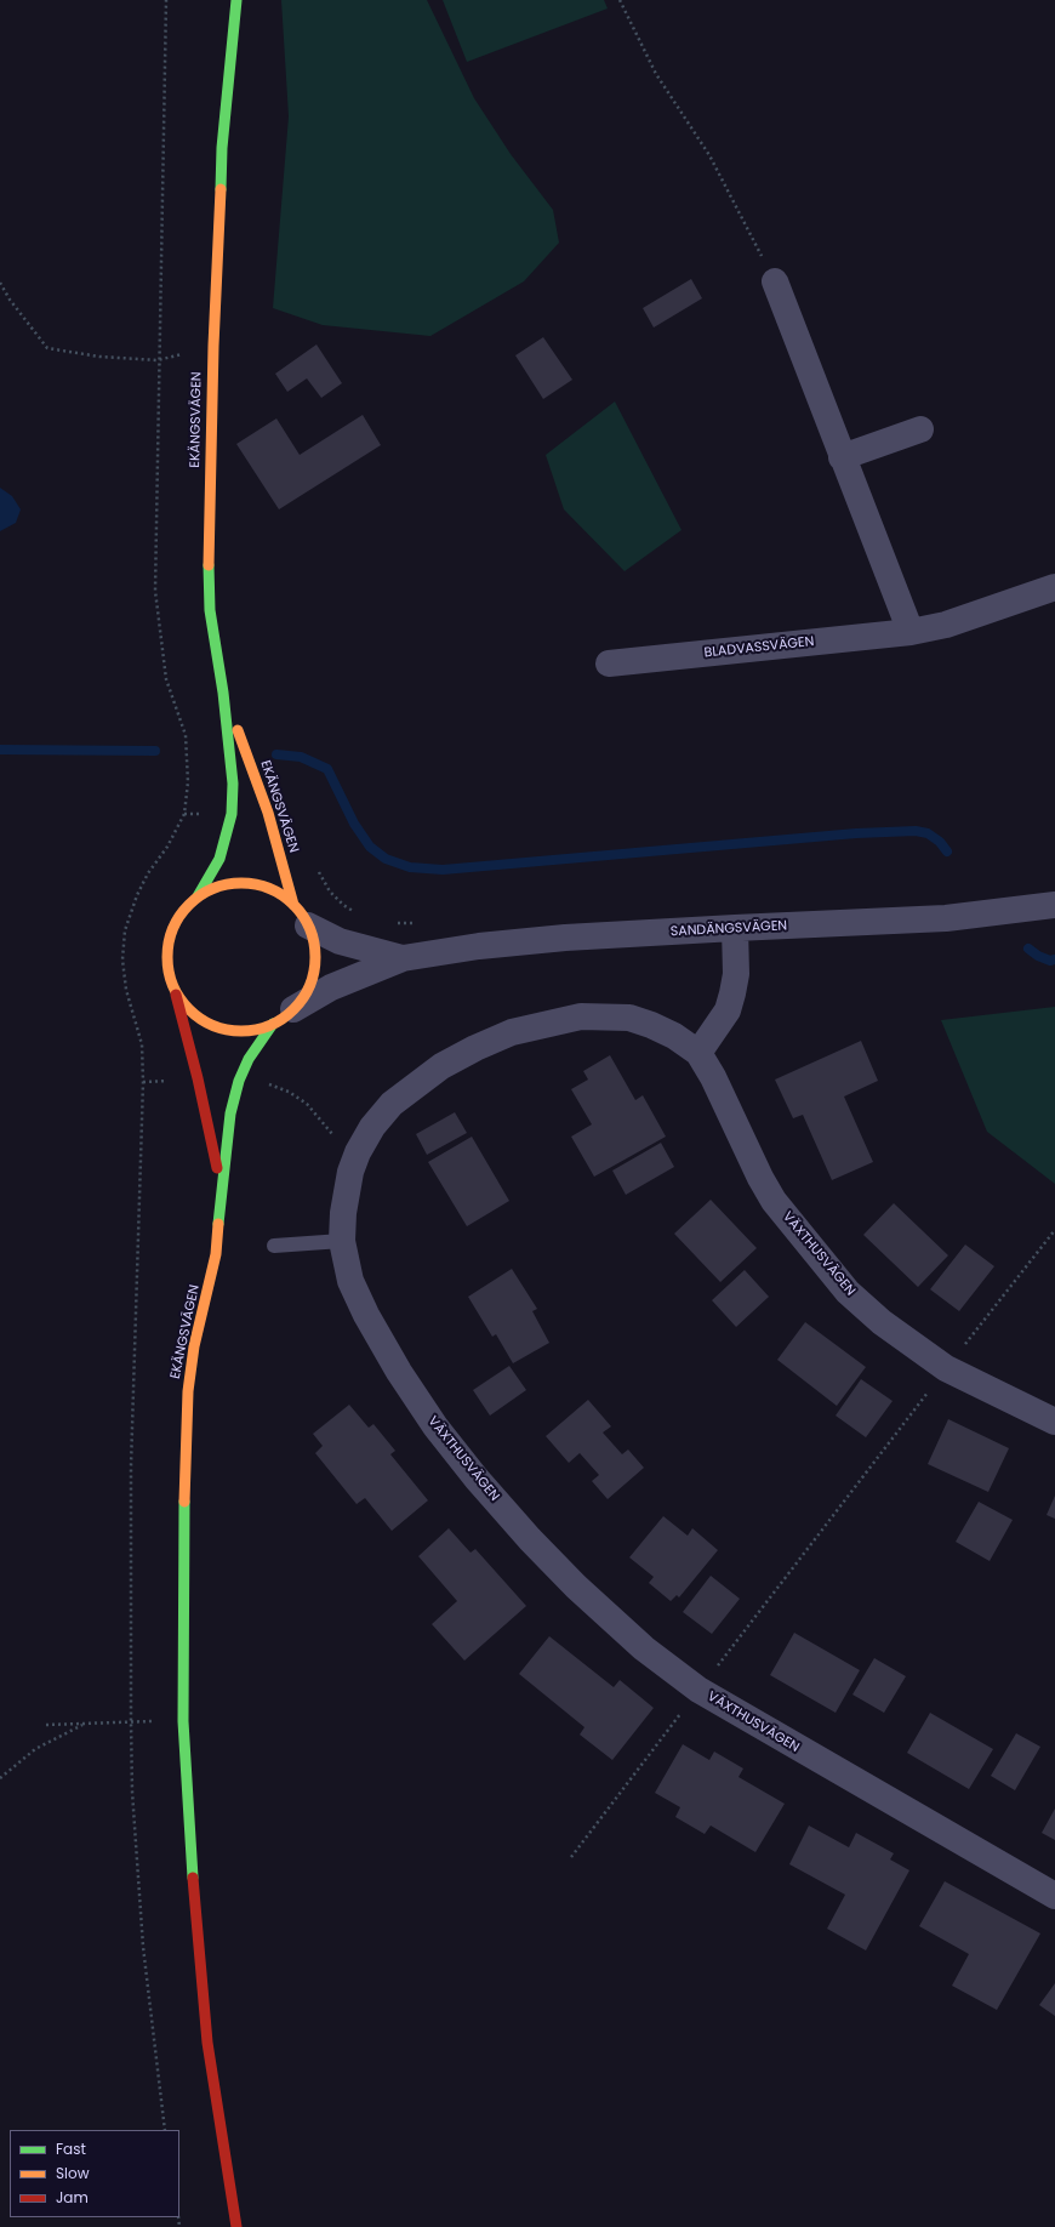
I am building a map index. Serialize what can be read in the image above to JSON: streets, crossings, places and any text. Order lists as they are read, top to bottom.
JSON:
{
  "streets": {
    "street": [
      "EKÄNGSVÄGEN",
      "BLADVASSVÄGEN",
      "SANDÄNGSVÄGEN",
      "VÄXTHUSVÄGEN"
    ]
  },
  "crossings": [
    ["EKÄNGSVÄGEN", "SANDÄNGSVÄGEN"]
  ],
  "legend": ["Fast", "Slow", "Jam"]
}
